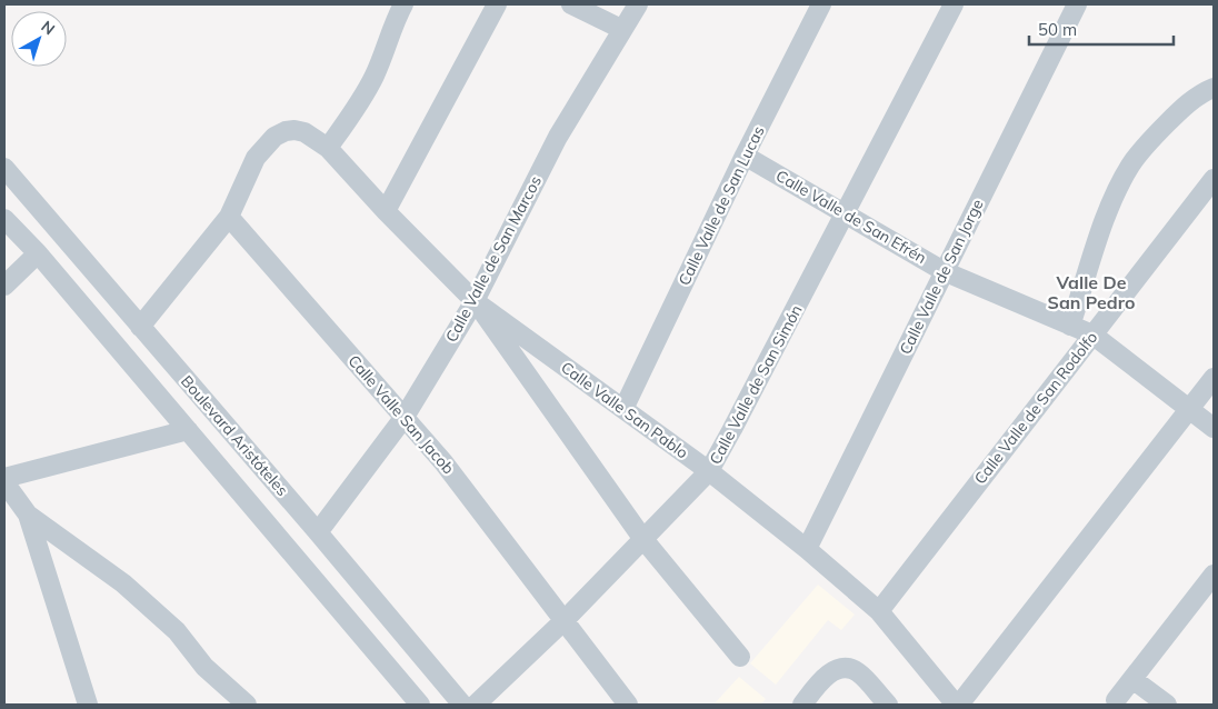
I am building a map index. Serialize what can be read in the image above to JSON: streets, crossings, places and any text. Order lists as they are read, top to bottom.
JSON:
{
  "streets": {
    "street": [
      "Calle Valle de San Lucas",
      "Calle Valle de San Efrén",
      "Calle Valle de San Marcos",
      "Calle Valle de San Jorge",
      "Calle Valle de San Simón",
      "Calle Valle de San Rodolfo",
      "Calle Valle San Pablo",
      "Calle Valle San Jacob",
      "Boulevard Aristóteles"
    ]
  },
  "crossings": [
    ["Calle Valle de San Lucas", "Calle Valle de San Efrén"],
    ["Calle Valle de San Lucas", "Calle Valle San Pablo"],
    ["Calle Valle de San Efrén", "Calle Valle de San Jorge"],
    ["Calle Valle de San Efrén", "Calle Valle de San Simón"],
    ["Calle Valle de San Efrén", "Calle Valle de San Rodolfo"],
    ["Calle Valle de San Marcos", "Calle Valle San Pablo"],
    ["Calle Valle de San Marcos", "Calle Valle San Jacob"],
    ["Calle Valle de San Marcos", "Boulevard Aristóteles"],
    ["Calle Valle de San Jorge", "Calle Valle San Pablo"],
    ["Calle Valle de San Simón", "Calle Valle San Pablo"],
    ["Calle Valle de San Simón", "Calle Valle San Jacob"],
    ["Calle Valle de San Rodolfo", "Calle Valle San Pablo"],
    ["Calle Valle San Pablo", "Calle Valle San Jacob"]
  ],
  "districts": ["Valle De San Pedro"],
  "scale_bar": "50 m",
  "north": "top right"
}
